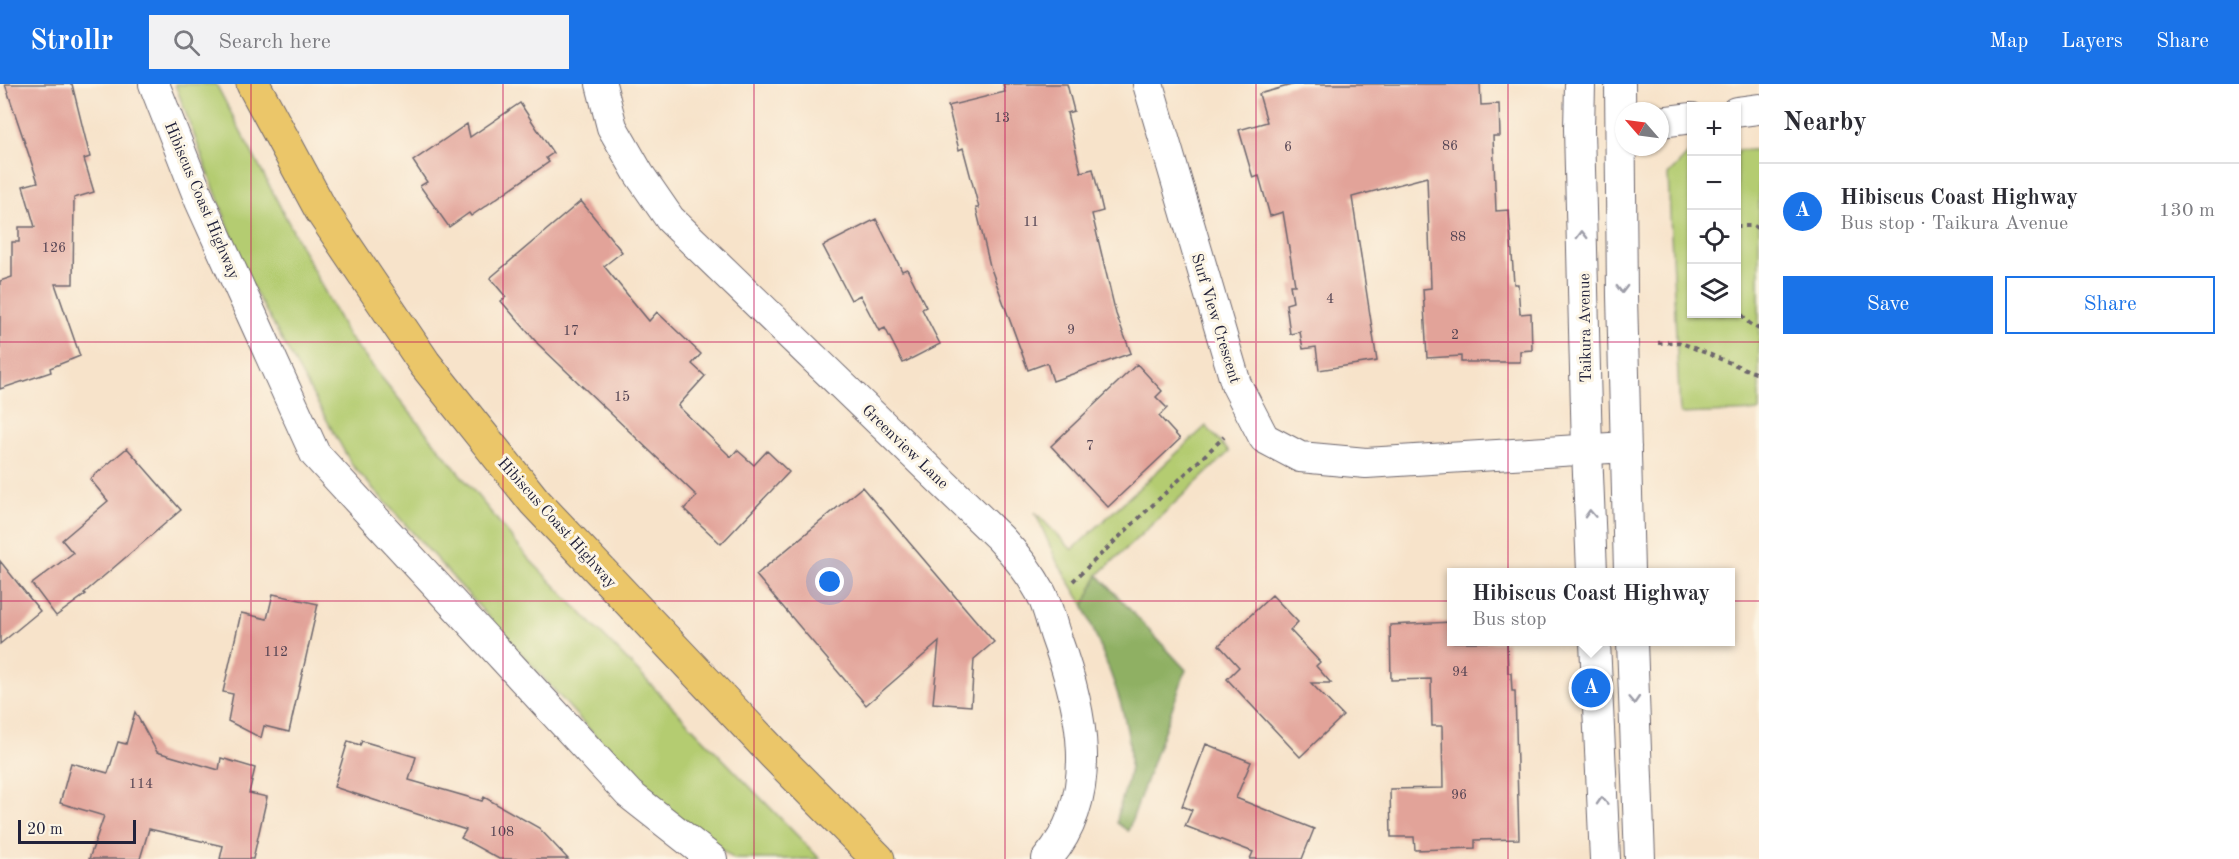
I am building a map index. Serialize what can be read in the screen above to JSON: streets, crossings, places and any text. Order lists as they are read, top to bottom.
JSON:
{
  "streets": {
    "main road": ["Hibiscus Coast Highway"],
    "street": ["Surf View Crescent", "Taikura Avenue", "Greenview Lane"]
  },
  "crossings": [
    ["Surf View Crescent", "Taikura Avenue"]
  ],
  "house_numbers": [
    "13",
    "86",
    "6",
    "11",
    "88",
    "126",
    "4",
    "9",
    "17",
    "2",
    "15",
    "7",
    "112",
    "94",
    "114",
    "96",
    "108"
  ],
  "scale_bar": "20 m",
  "north": "top left",
  "page": {
    "header": "Strollr",
    "search": "Search here",
    "nav": ["Map", "Layers", "Share"],
    "heading": "Nearby",
    "map_buttons": ["+", "−"],
    "list": [
      {
        "mark": "A",
        "name": "Hibiscus Coast Highway",
        "note": "Bus stop · Taikura Avenue",
        "value": "130 m"
      }
    ],
    "buttons": ["Save", "Share"],
    "popup": ["Hibiscus Coast Highway", "Bus stop"],
    "pins": "A",
    "scale": "20 m"
  }
}
